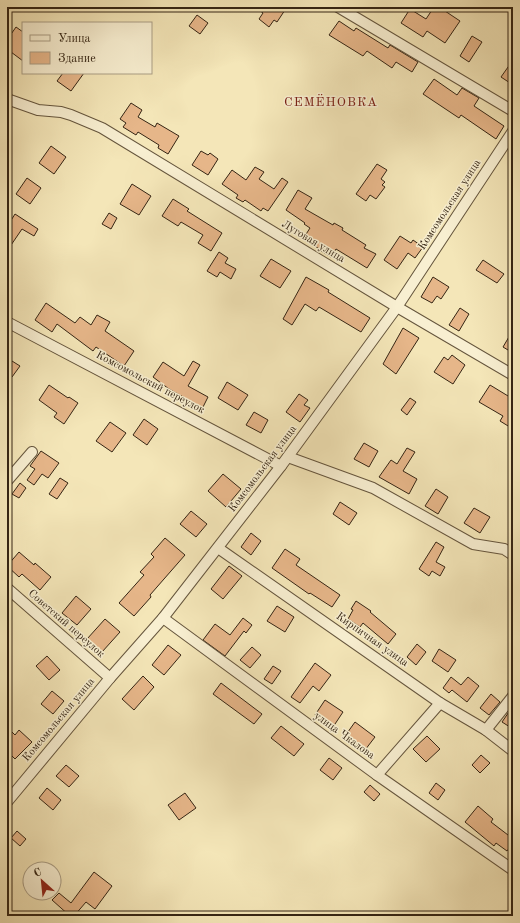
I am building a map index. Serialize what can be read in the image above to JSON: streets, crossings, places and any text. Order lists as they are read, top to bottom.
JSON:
{
  "streets": {
    "street": [
      "Комсомольская улица",
      "Луговая улица",
      "Комсомольский переулок",
      "Советский переулок",
      "Кирпичная улица",
      "улица Чкалова"
    ]
  },
  "crossings": [
    ["Комсомольская улица", "Луговая улица"],
    ["Комсомольская улица", "Комсомольский переулок"],
    ["Комсомольская улица", "Советский переулок"],
    ["Комсомольская улица", "Кирпичная улица"],
    ["Комсомольская улица", "улица Чкалова"]
  ],
  "districts": ["СЕМЁНОВКА"],
  "legend": ["Улица", "Здание"],
  "north": "top left"
}
